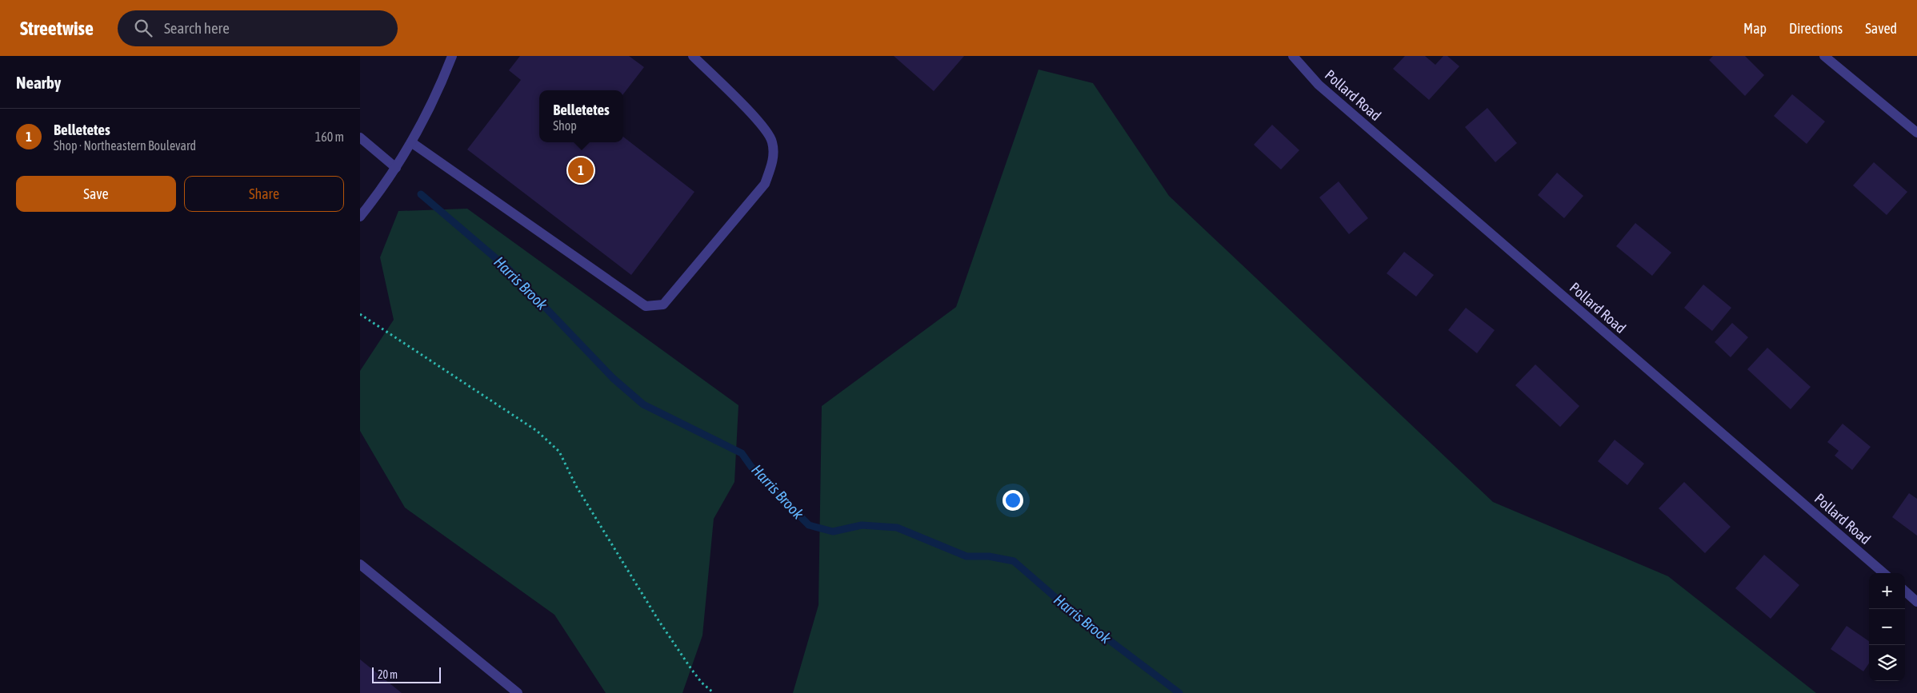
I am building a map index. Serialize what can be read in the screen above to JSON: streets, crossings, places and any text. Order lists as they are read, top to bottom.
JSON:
{
  "streets": {
    "street": ["Pollard Road"]
  },
  "water": ["Harris Brook"],
  "scale_bar": "20 m",
  "page": {
    "header": "Streetwise",
    "search": "Search here",
    "nav": ["Map", "Directions", "Saved"],
    "heading": "Nearby",
    "popup": ["Belletetes", "Shop"],
    "list": [
      {
        "mark": "1",
        "name": "Belletetes",
        "note": "Shop · Northeastern Boulevard",
        "value": "160 m"
      }
    ],
    "pins": "1",
    "buttons": ["Save", "Share"],
    "map_buttons": ["+", "−"],
    "scale": "20 m"
  }
}
